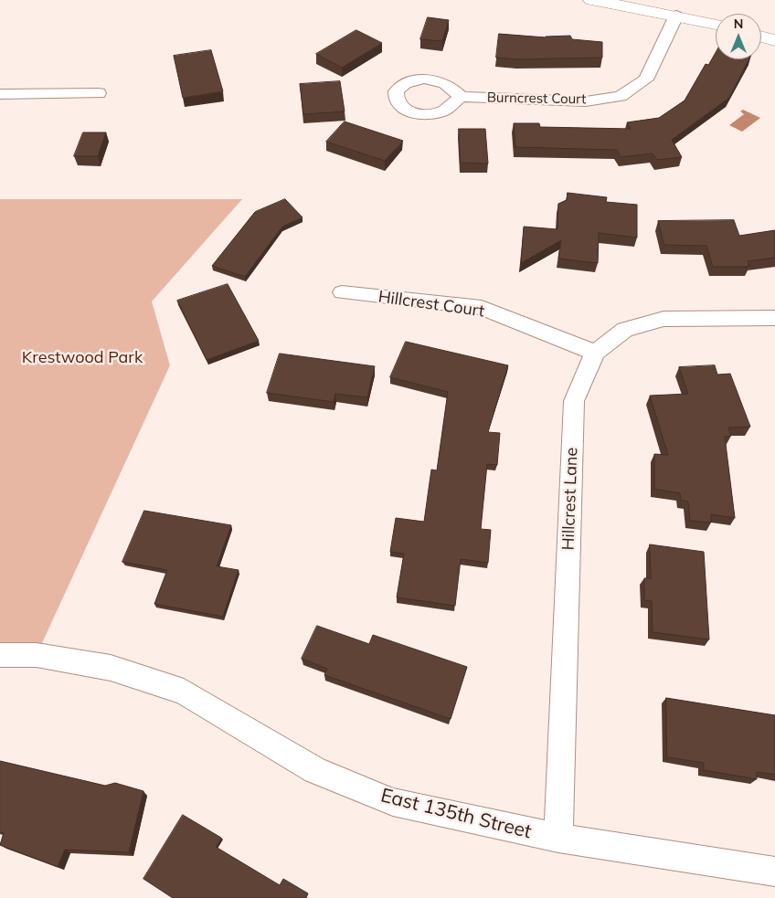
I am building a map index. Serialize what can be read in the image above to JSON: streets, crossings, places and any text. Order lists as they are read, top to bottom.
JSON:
{
  "streets": {
    "street": [
      "Burncrest Court",
      "Hillcrest Court",
      "Hillcrest Lane",
      "East 135th Street"
    ]
  },
  "crossings": [
    ["Hillcrest Court", "Hillcrest Lane"],
    ["Hillcrest Lane", "East 135th Street"]
  ],
  "parks": ["Krestwood Park"],
  "north": "top"
}
